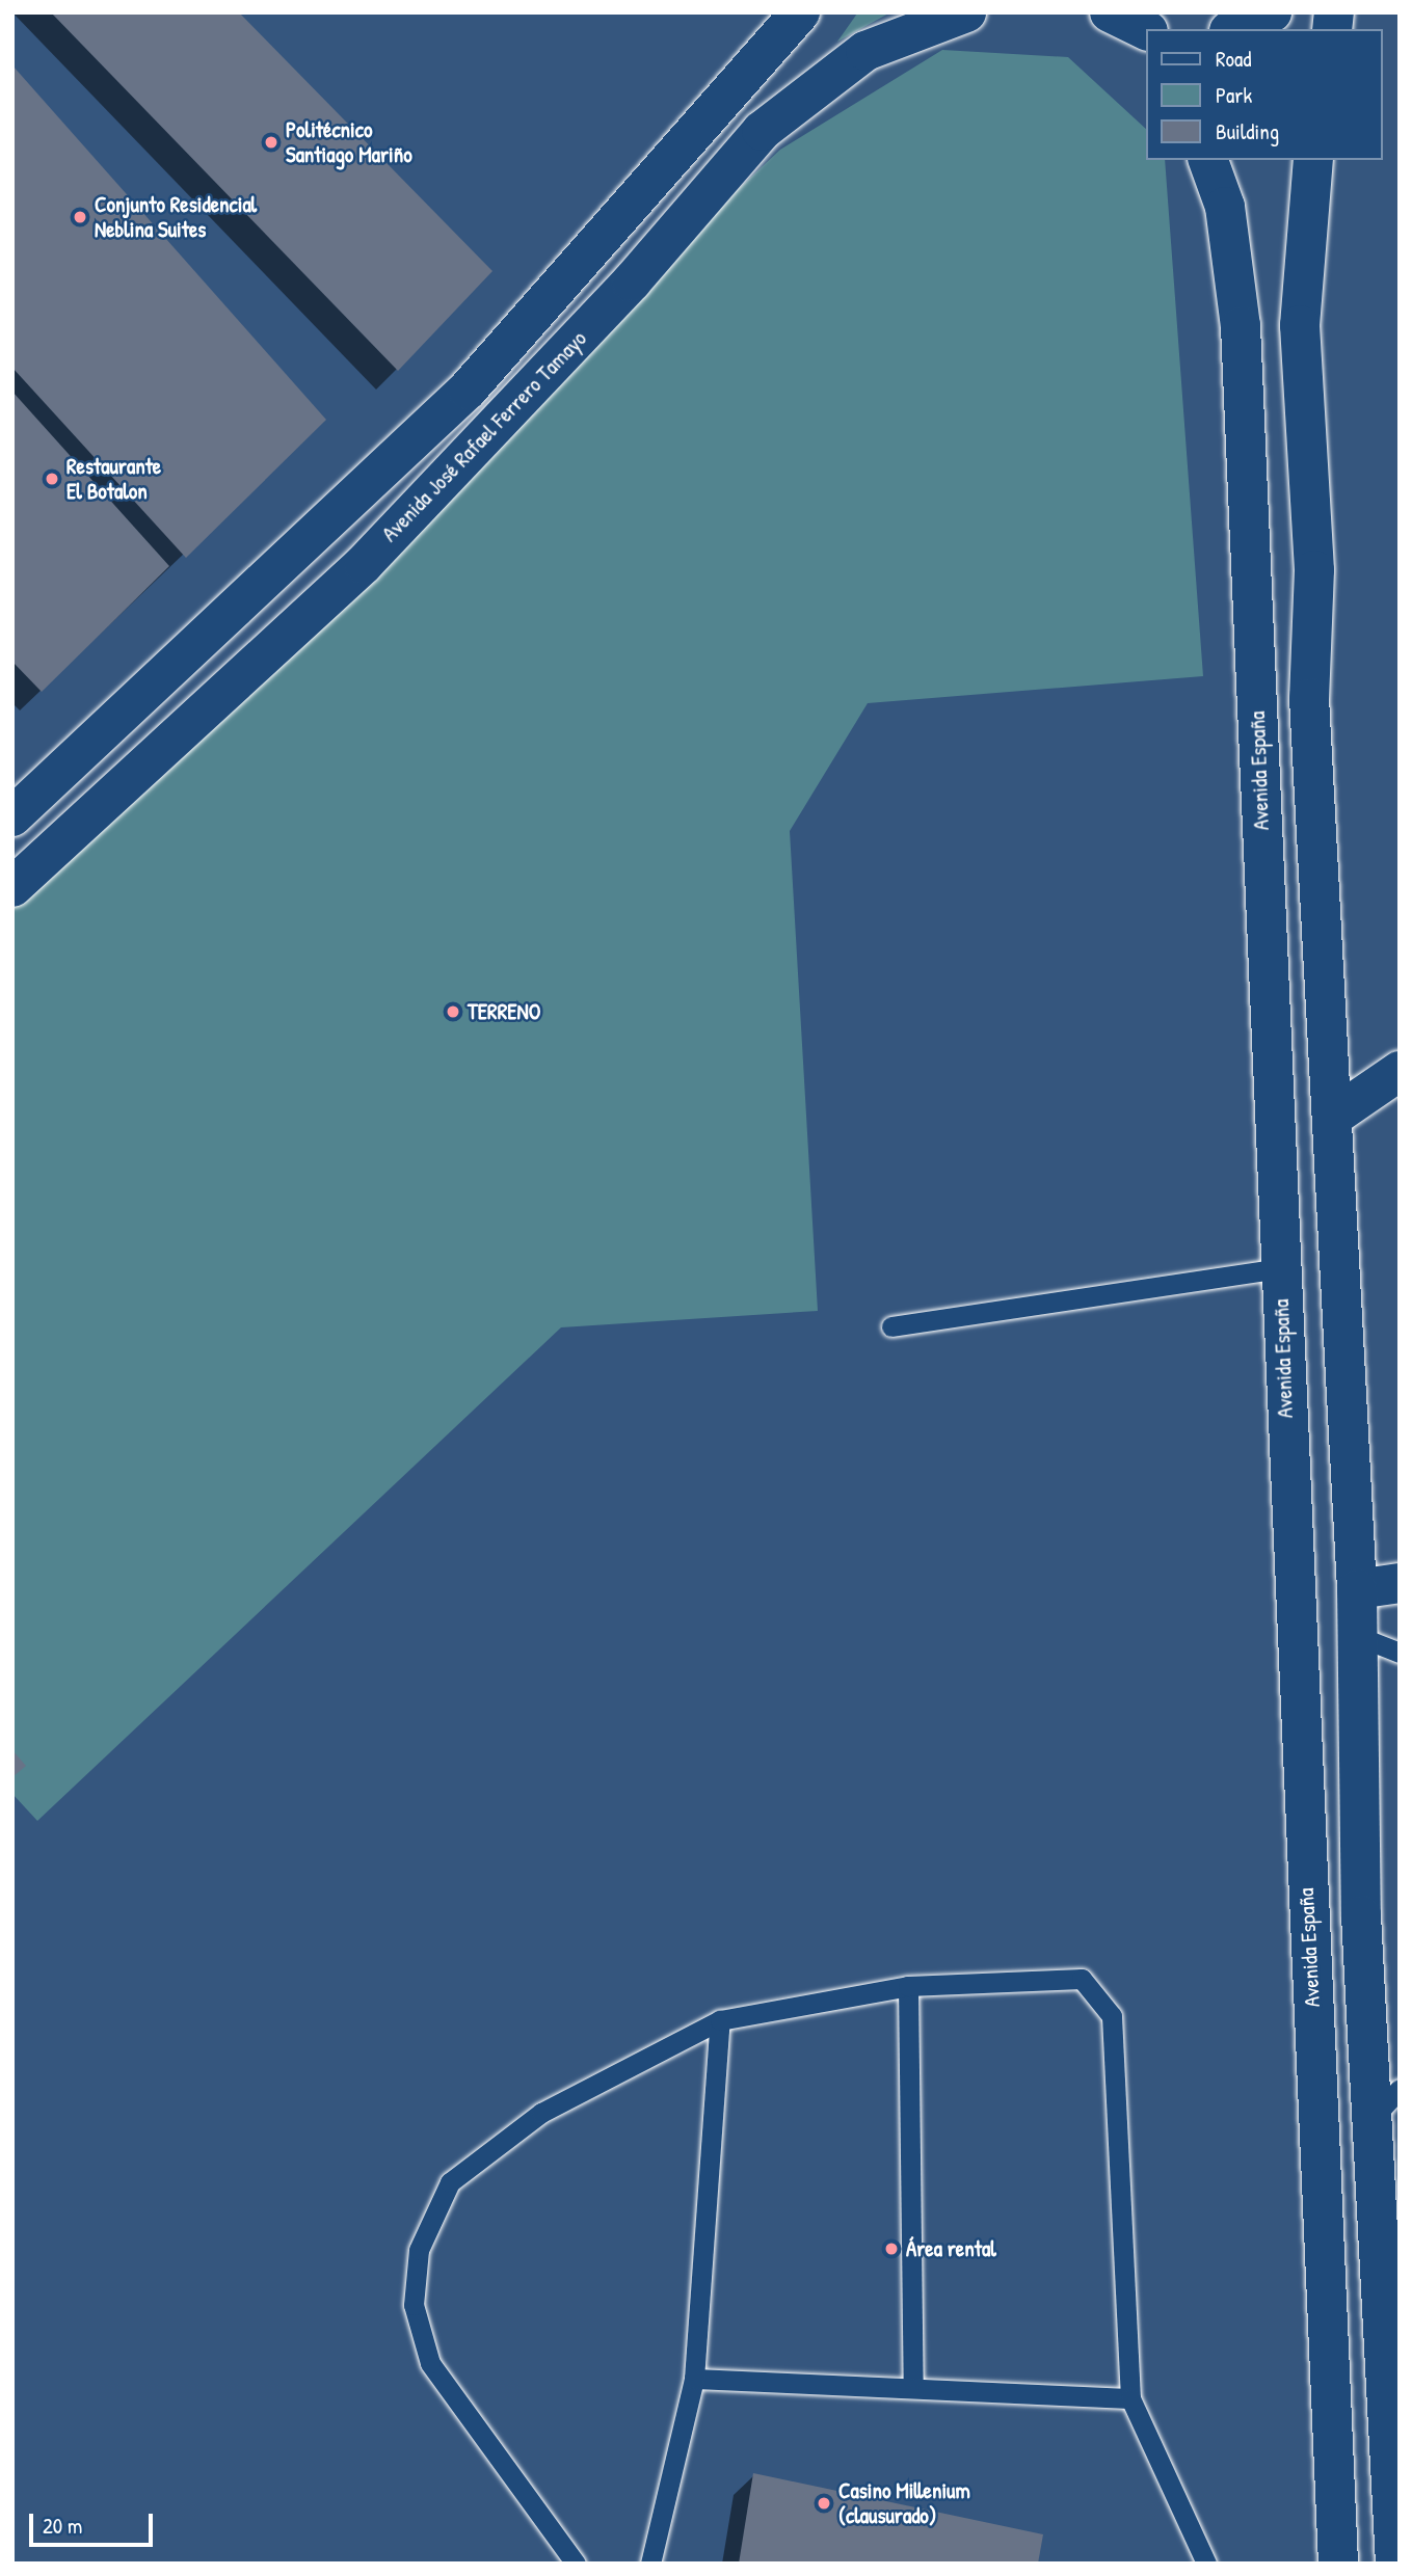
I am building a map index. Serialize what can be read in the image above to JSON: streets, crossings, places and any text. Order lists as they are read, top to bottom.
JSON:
{
  "streets": {
    "main road": ["Avenida José Rafael Ferrero Tamayo", "Avenida España"]
  },
  "places": [
    "Politécnico Santiago Mariño",
    "Conjunto Residencial Neblina Suites",
    "Restaurante El Botalon",
    "TERRENO",
    "Área rental",
    "Casino Millenium (clausurado)"
  ],
  "legend": ["Road", "Park", "Building"],
  "scale_bar": "20 m"
}
